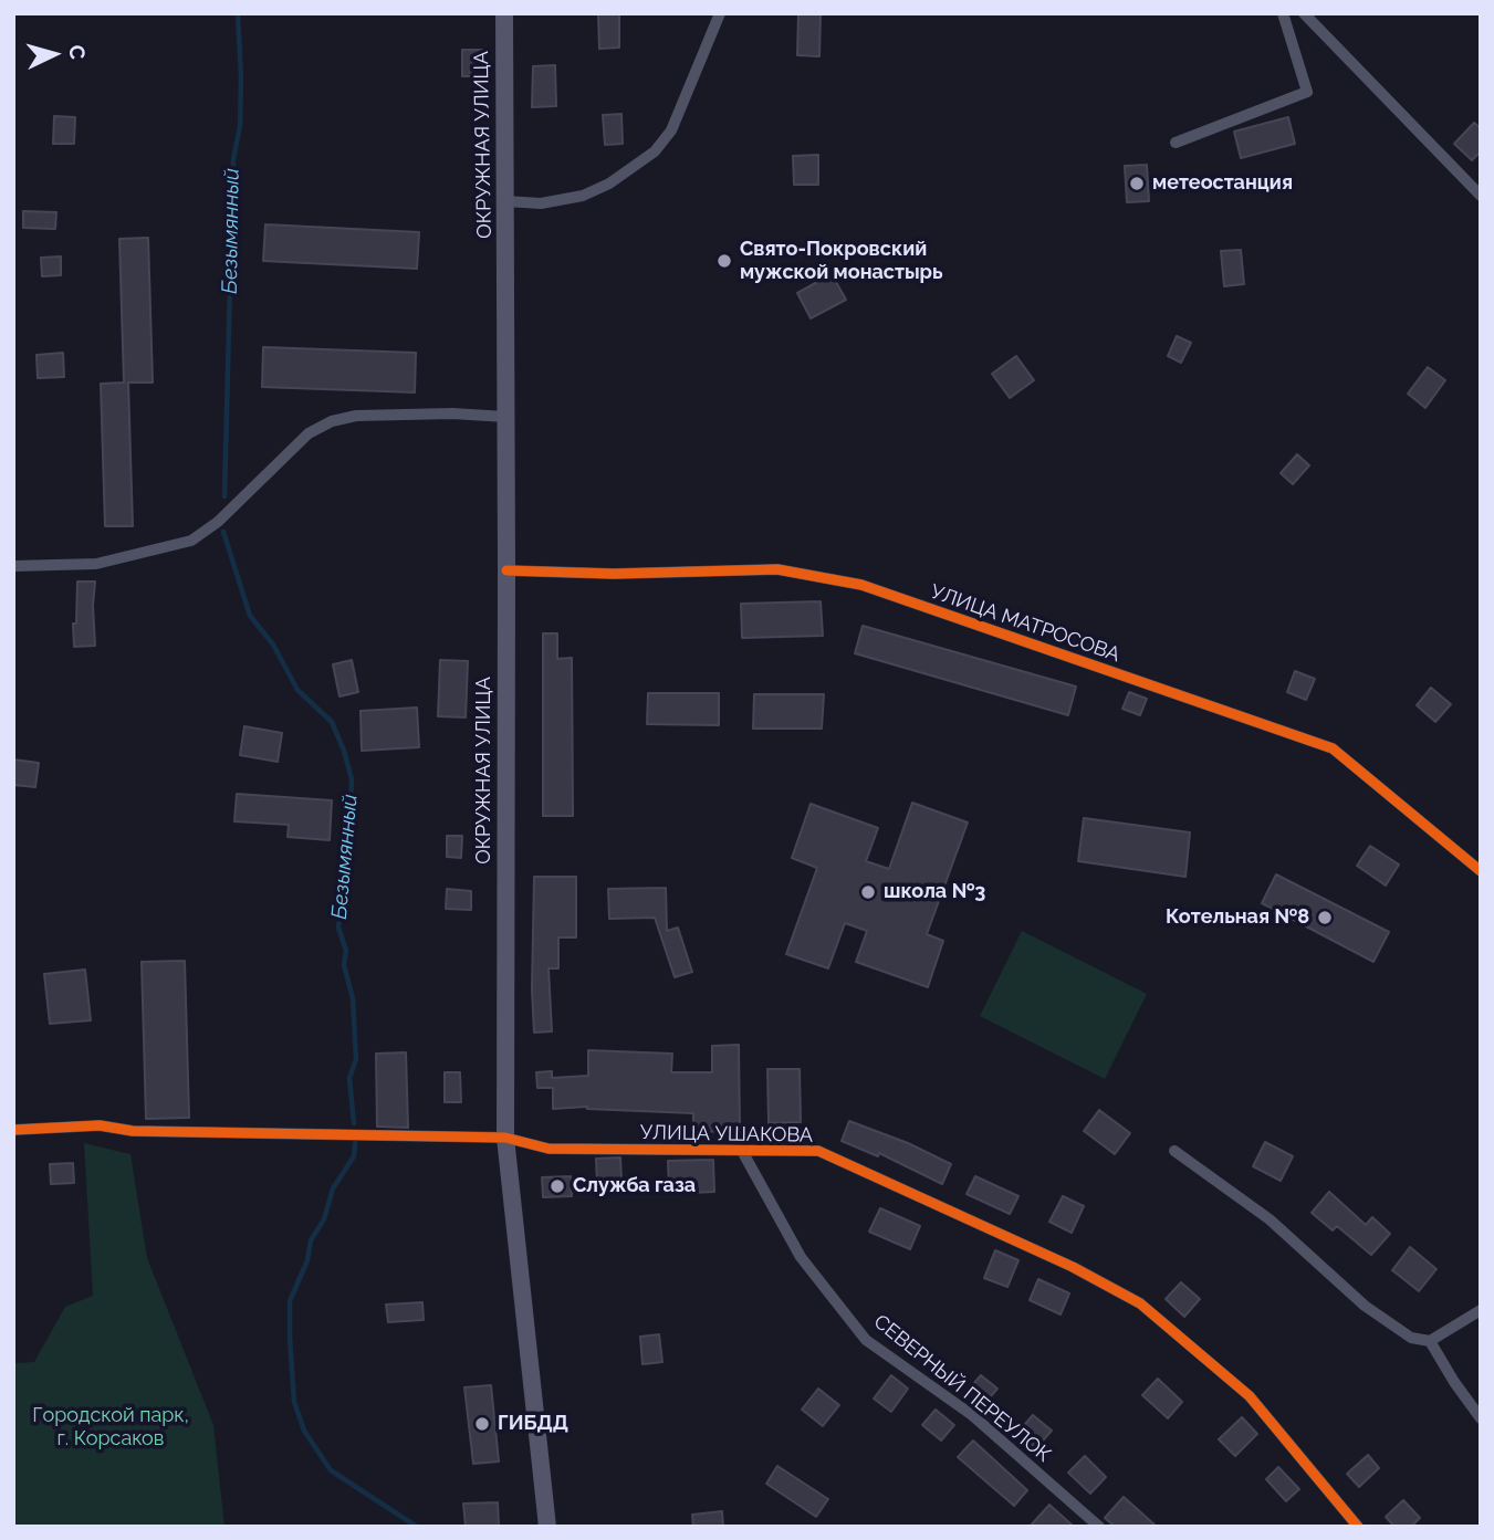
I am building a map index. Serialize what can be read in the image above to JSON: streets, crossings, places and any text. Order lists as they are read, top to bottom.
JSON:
{
  "streets": {
    "main road": ["ОКРУЖНАЯ УЛИЦА"],
    "street": ["УЛИЦА МАТРОСОВА", "УЛИЦА УШАКОВА", "СЕВЕРНЫЙ ПЕРЕУЛОК"]
  },
  "crossings": [
    ["ОКРУЖНАЯ УЛИЦА", "УЛИЦА МАТРОСОВА"],
    ["ОКРУЖНАЯ УЛИЦА", "УЛИЦА УШАКОВА"],
    ["УЛИЦА УШАКОВА", "СЕВЕРНЫЙ ПЕРЕУЛОК"]
  ],
  "water": ["Безымянный"],
  "parks": ["Городской парк, г. Корсаков"],
  "places": [
    "метеостанция",
    "Свято-Покровский мужской монастырь",
    "школа №3",
    "Котельная №8",
    "Служба газа",
    "ГИБДД"
  ],
  "north": "right"
}
